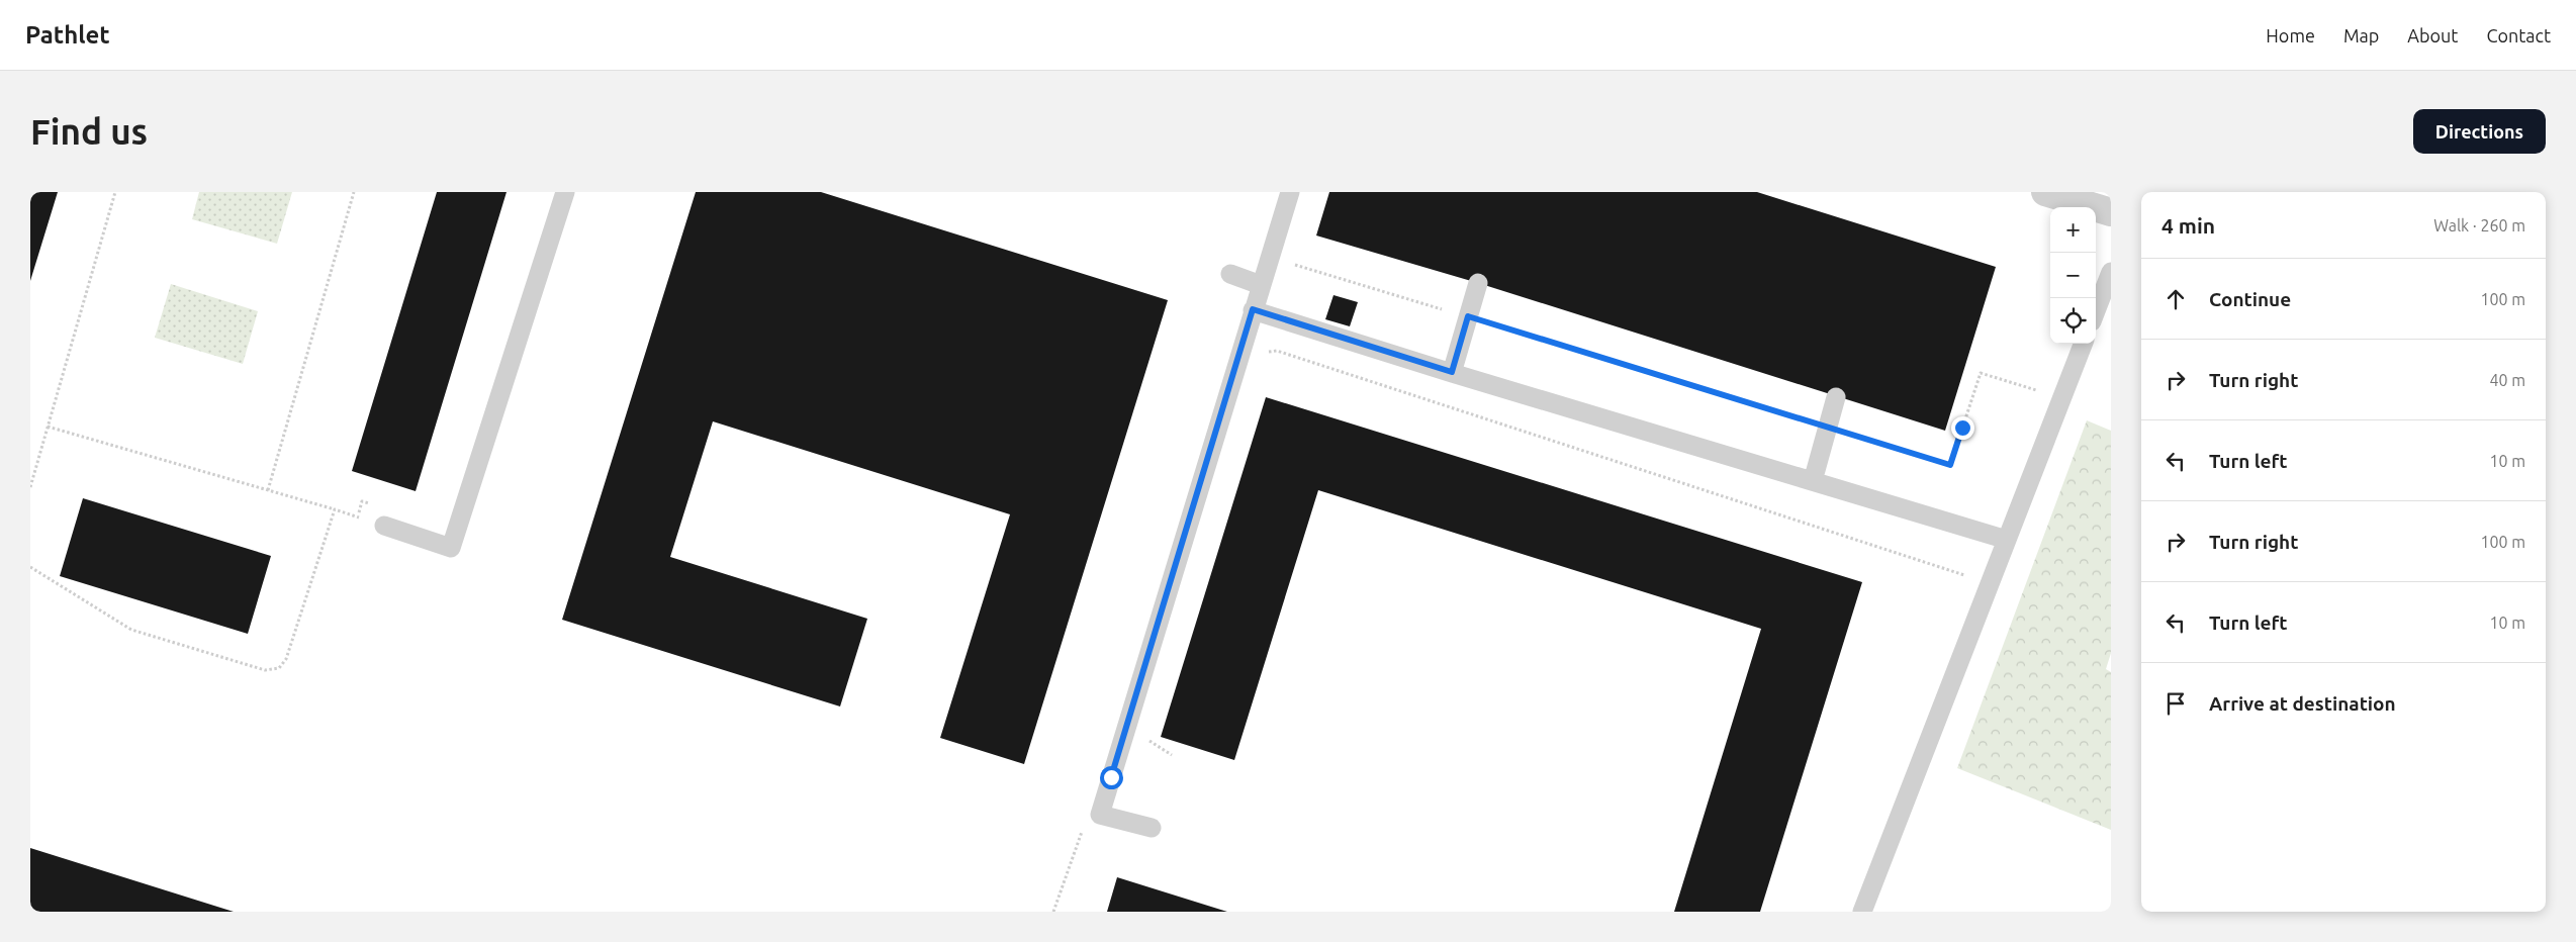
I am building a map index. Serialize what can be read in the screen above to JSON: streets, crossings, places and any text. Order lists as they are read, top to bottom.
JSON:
{
  "page": {
    "header": "Pathlet",
    "nav": [
      "Home",
      "Map",
      "About",
      "Contact"
    ],
    "buttons": "Directions",
    "title": "Find us",
    "heading": ["4 min", "Walk · 260 m"],
    "map_buttons": ["+", "−"],
    "list": [
      ["Continue", "100 m"],
      ["Turn right", "40 m"],
      ["Turn left", "10 m"],
      ["Turn right", "100 m"],
      ["Turn left", "10 m"],
      "Arrive at destination"
    ]
  }
}
